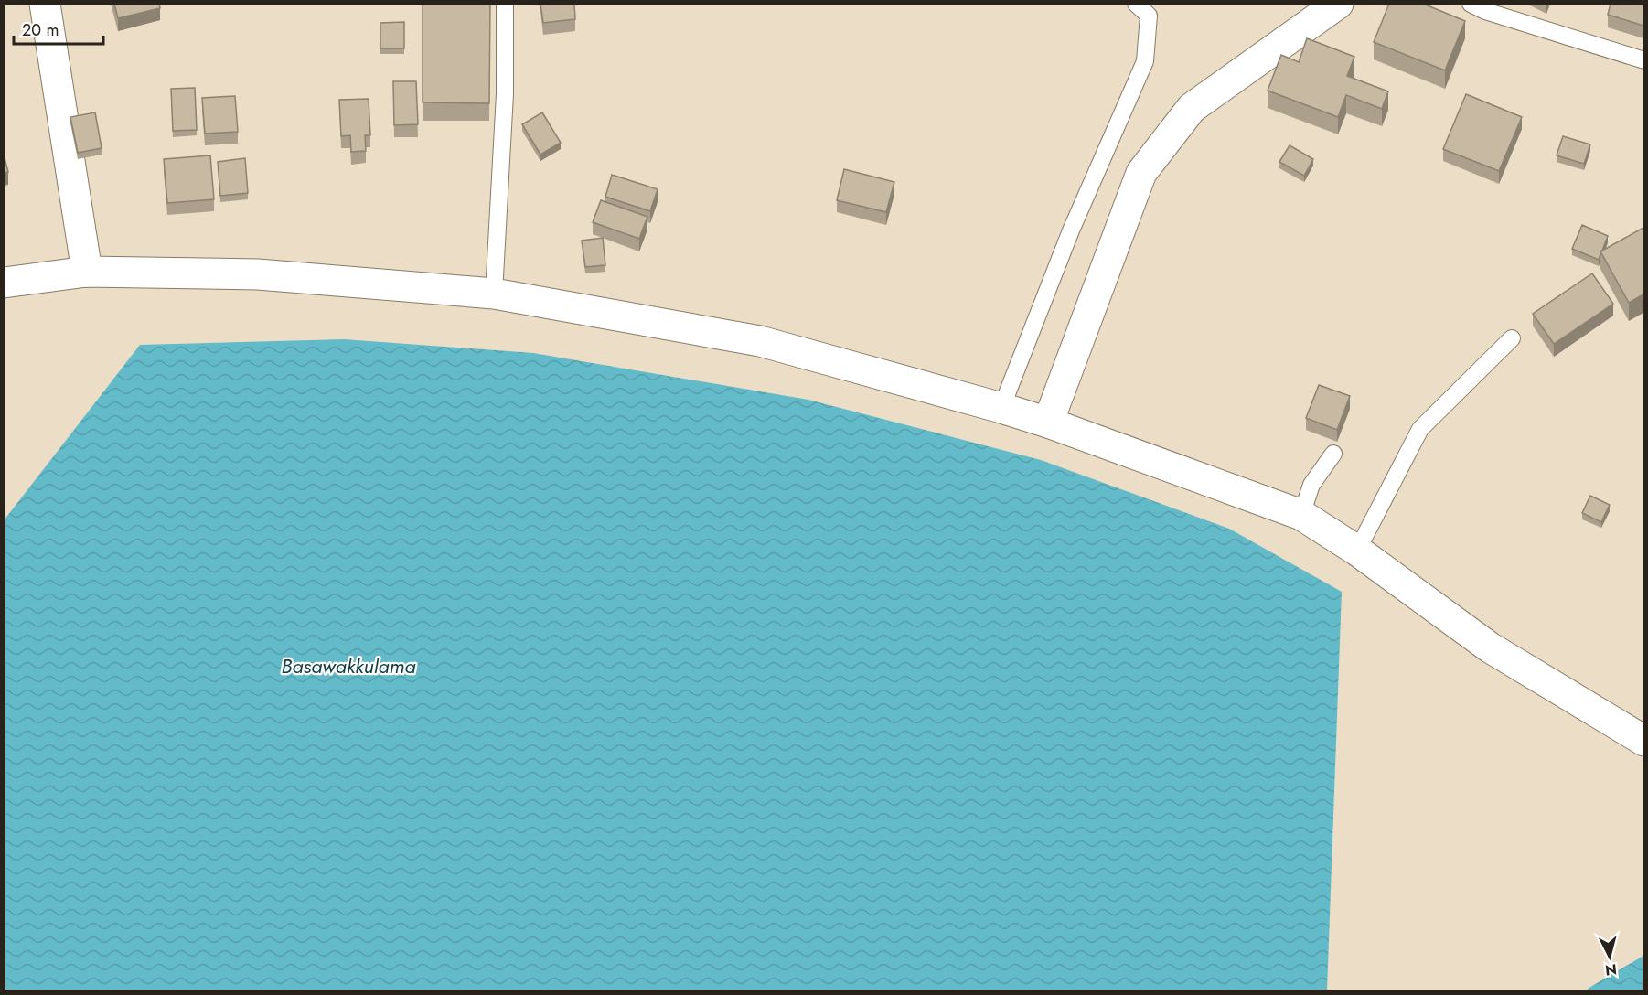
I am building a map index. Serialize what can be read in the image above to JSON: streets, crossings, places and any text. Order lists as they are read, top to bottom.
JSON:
{
  "water": ["Basawakkulama"],
  "scale_bar": "20 m",
  "north": "bottom"
}
